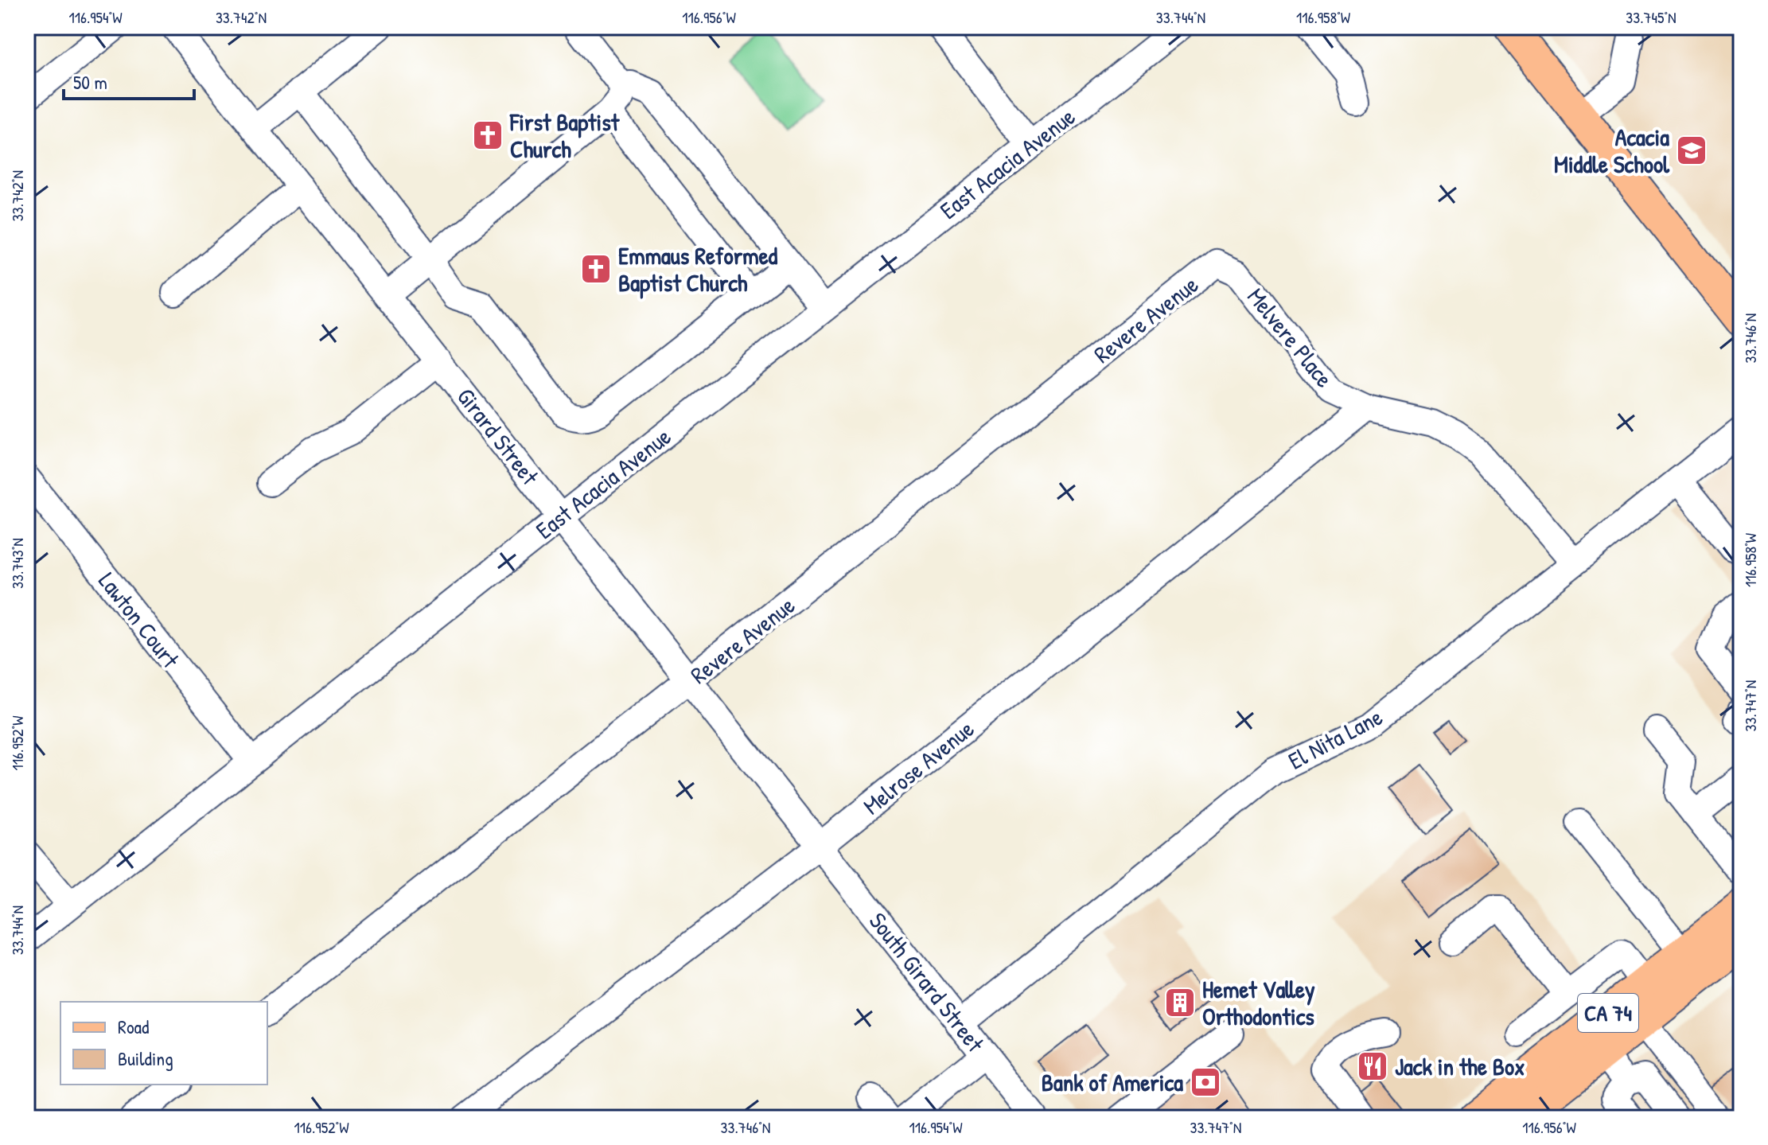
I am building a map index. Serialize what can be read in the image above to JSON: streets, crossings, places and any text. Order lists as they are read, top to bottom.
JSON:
{
  "streets": {
    "main road": ["CA 74"],
    "street": [
      "East Acacia Avenue",
      "Revere Avenue",
      "Melvere Place",
      "Girard Street",
      "Lawton Court",
      "El Nita Lane",
      "Melrose Avenue",
      "South Girard Street"
    ]
  },
  "crossings": [
    ["East Acacia Avenue", "Girard Street"],
    ["East Acacia Avenue", "Lawton Court"],
    ["Revere Avenue", "Melvere Place"],
    ["Revere Avenue", "Girard Street"],
    ["Melvere Place", "El Nita Lane"],
    ["Melvere Place", "Melrose Avenue"],
    ["Girard Street", "Melrose Avenue"],
    ["Girard Street", "South Girard Street"],
    ["El Nita Lane", "South Girard Street"],
    ["Melrose Avenue", "South Girard Street"]
  ],
  "places": {
    "church": ["First Baptist Church", "Emmaus Reformed Baptist Church"],
    "school or university": ["Acacia Middle School"],
    "building": ["Hemet Valley Orthodontics"],
    "restaurant": ["Jack in the Box"],
    "bank": ["Bank of America"]
  },
  "legend": ["Road", "Building"],
  "scale_bar": "50 m",
  "coordinates": [
    "116.954°W",
    "33.742°N",
    "116.956°W",
    "33.744°N",
    "116.958°W",
    "33.745°N",
    "33.746°N",
    "33.743°N",
    "33.747°N",
    "116.952°W"
  ]
}
